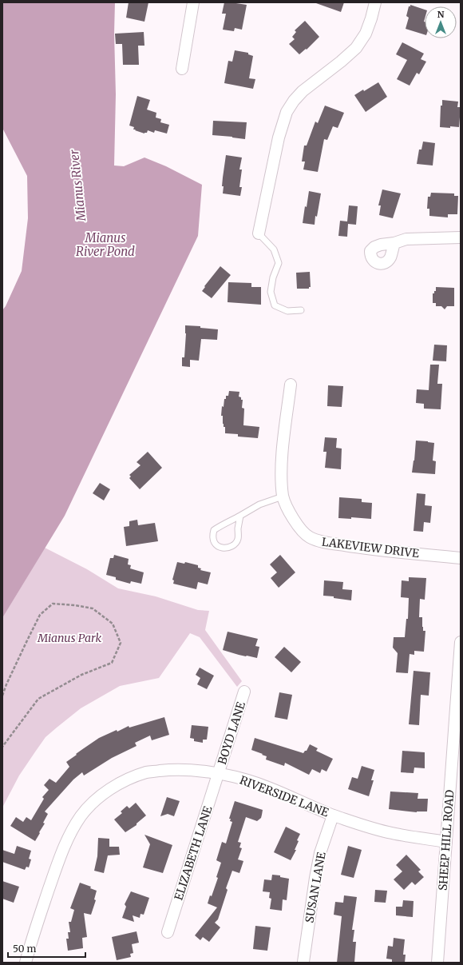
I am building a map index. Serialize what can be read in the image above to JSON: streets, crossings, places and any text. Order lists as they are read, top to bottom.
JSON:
{
  "streets": {
    "street": [
      "LAKEVIEW DRIVE",
      "BOYD LANE",
      "RIVERSIDE LANE",
      "SHEEP HILL ROAD",
      "ELIZABETH LANE",
      "SUSAN LANE"
    ]
  },
  "crossings": [
    ["BOYD LANE", "RIVERSIDE LANE"],
    ["BOYD LANE", "ELIZABETH LANE"],
    ["RIVERSIDE LANE", "SHEEP HILL ROAD"],
    ["RIVERSIDE LANE", "ELIZABETH LANE"],
    ["RIVERSIDE LANE", "SUSAN LANE"]
  ],
  "water": ["Mianus River", "Mianus River Pond"],
  "parks": ["Mianus Park"],
  "scale_bar": "50 m",
  "north": "top"
}
